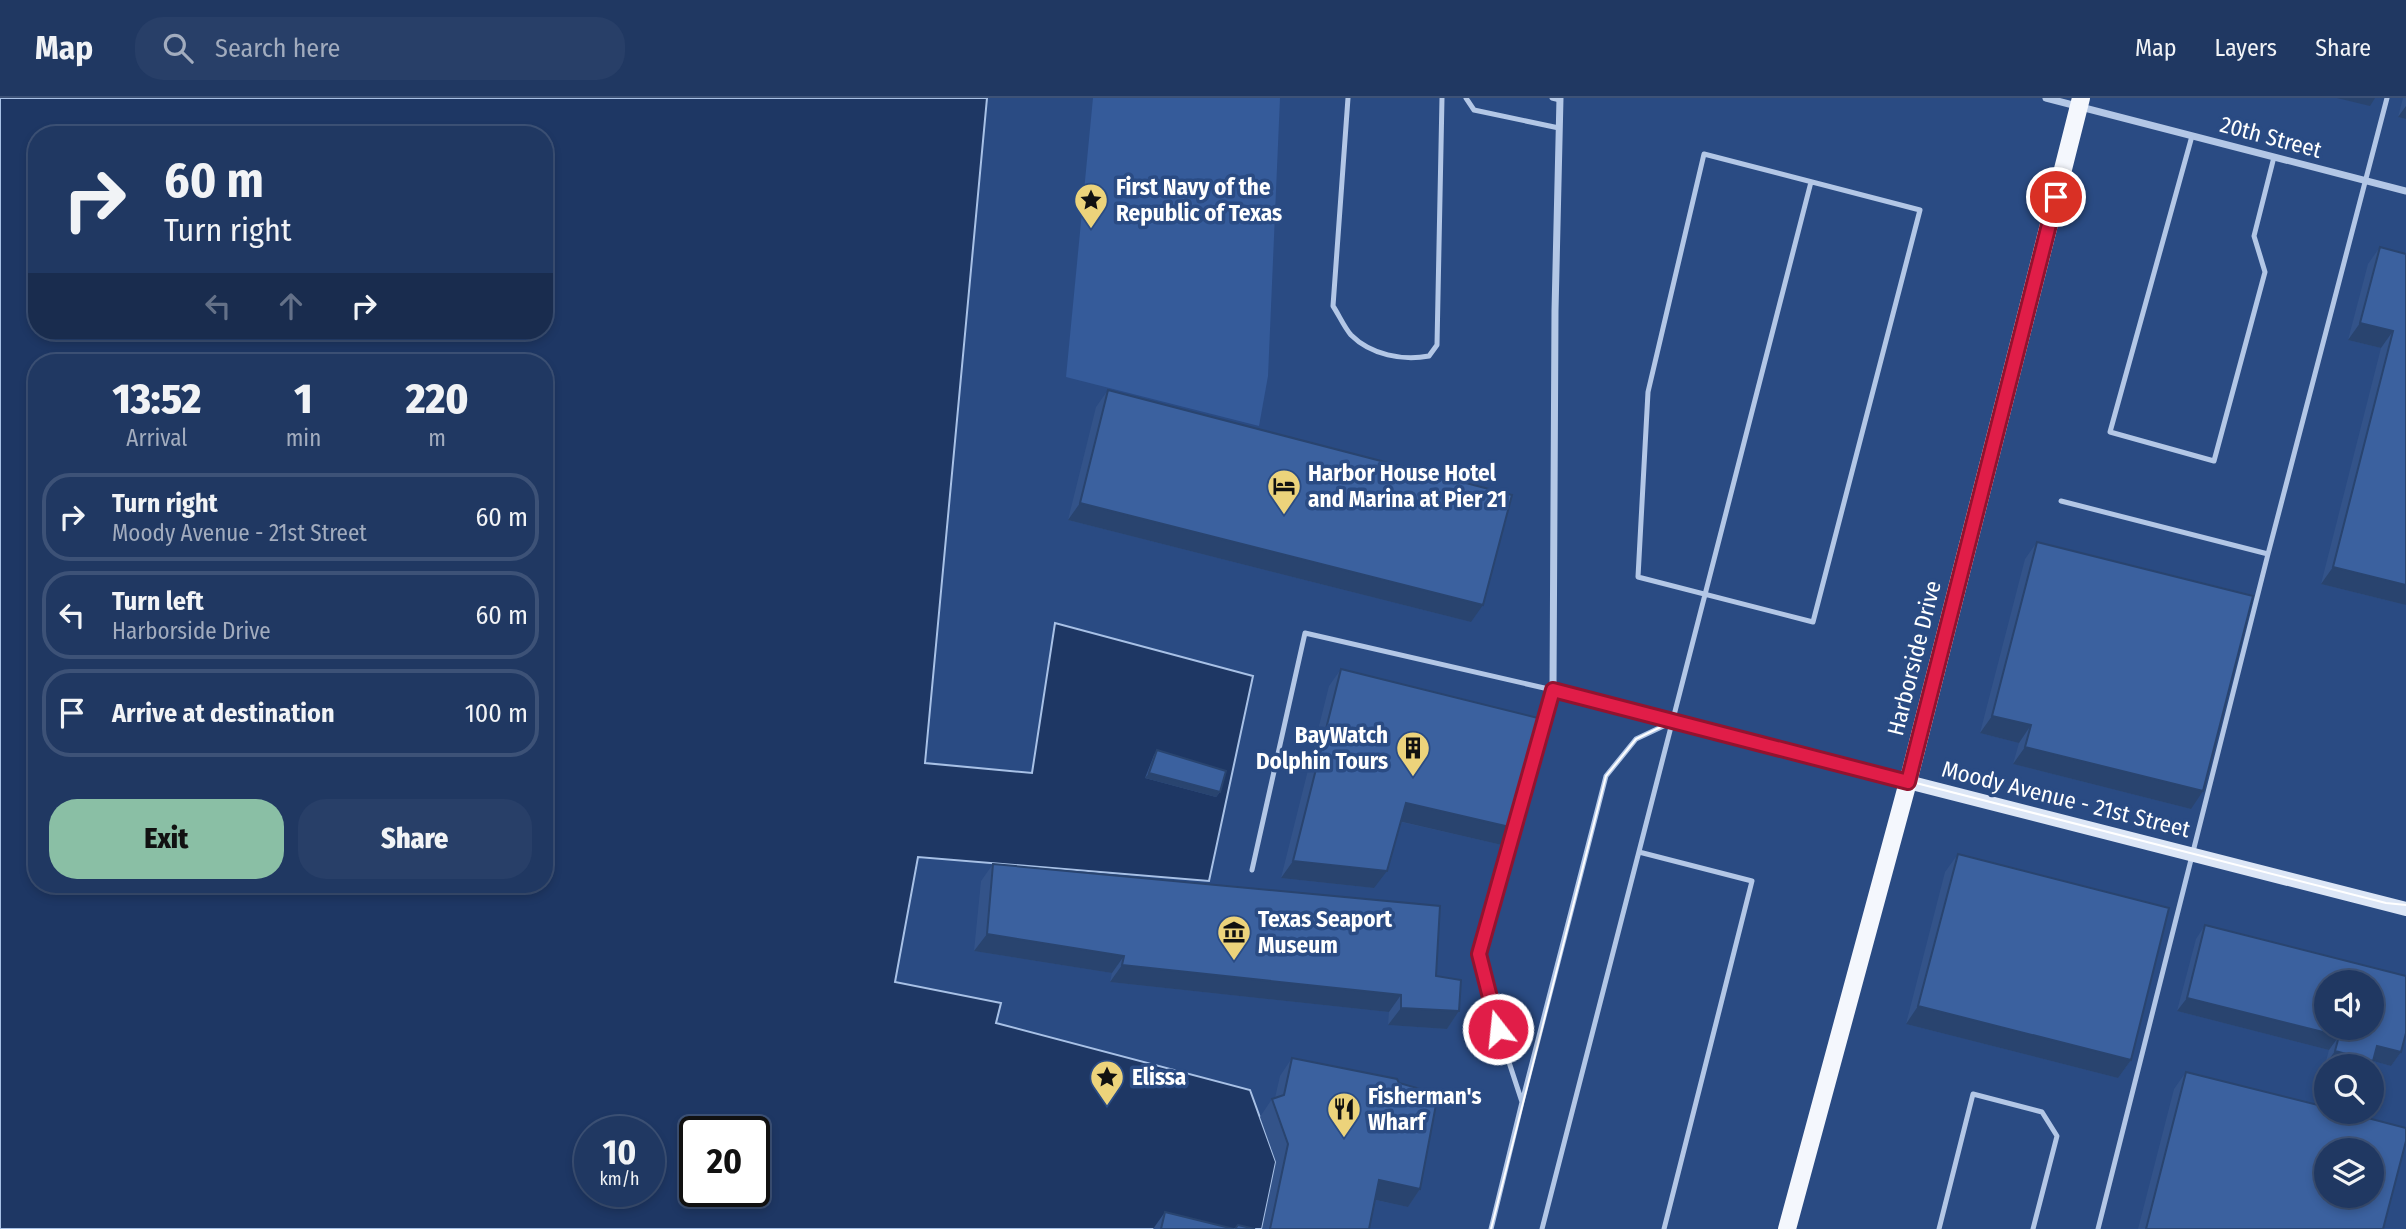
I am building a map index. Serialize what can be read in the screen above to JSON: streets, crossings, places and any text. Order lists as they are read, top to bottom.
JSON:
{
  "streets": {
    "main road": ["Harborside Drive", "Moody Avenue - 21st Street"],
    "street": ["20th Street"]
  },
  "crossings": [
    ["20th Street", "Harborside Drive"],
    ["Harborside Drive", "Moody Avenue - 21st Street"]
  ],
  "places": {
    "place": ["First Navy of the Republic of Texas", "Elissa"],
    "hotel": ["Harbor House Hotel and Marina at Pier 21"],
    "building": ["BayWatch Dolphin Tours"],
    "museum": ["Texas Seaport Museum"],
    "restaurant": ["Fisherman's Wharf"]
  },
  "page": {
    "header": "Map",
    "search": "Search here",
    "nav": ["Map", "Layers", "Share"],
    "turn": ["60 m", "Turn right"],
    "eta": [
      "13:52",
      "Arrival",
      "1",
      "min",
      "220",
      "m"
    ],
    "list": [
      {
        "name": "Turn right",
        "note": "Moody Avenue - 21st Street",
        "value": "60 m"
      },
      {
        "name": "Turn left",
        "note": "Harborside Drive",
        "value": "60 m"
      },
      {
        "name": "Arrive at destination",
        "value": "100 m"
      }
    ],
    "buttons": ["Exit", "Share"],
    "speed": "10 km/h",
    "limit": "20"
  }
}
